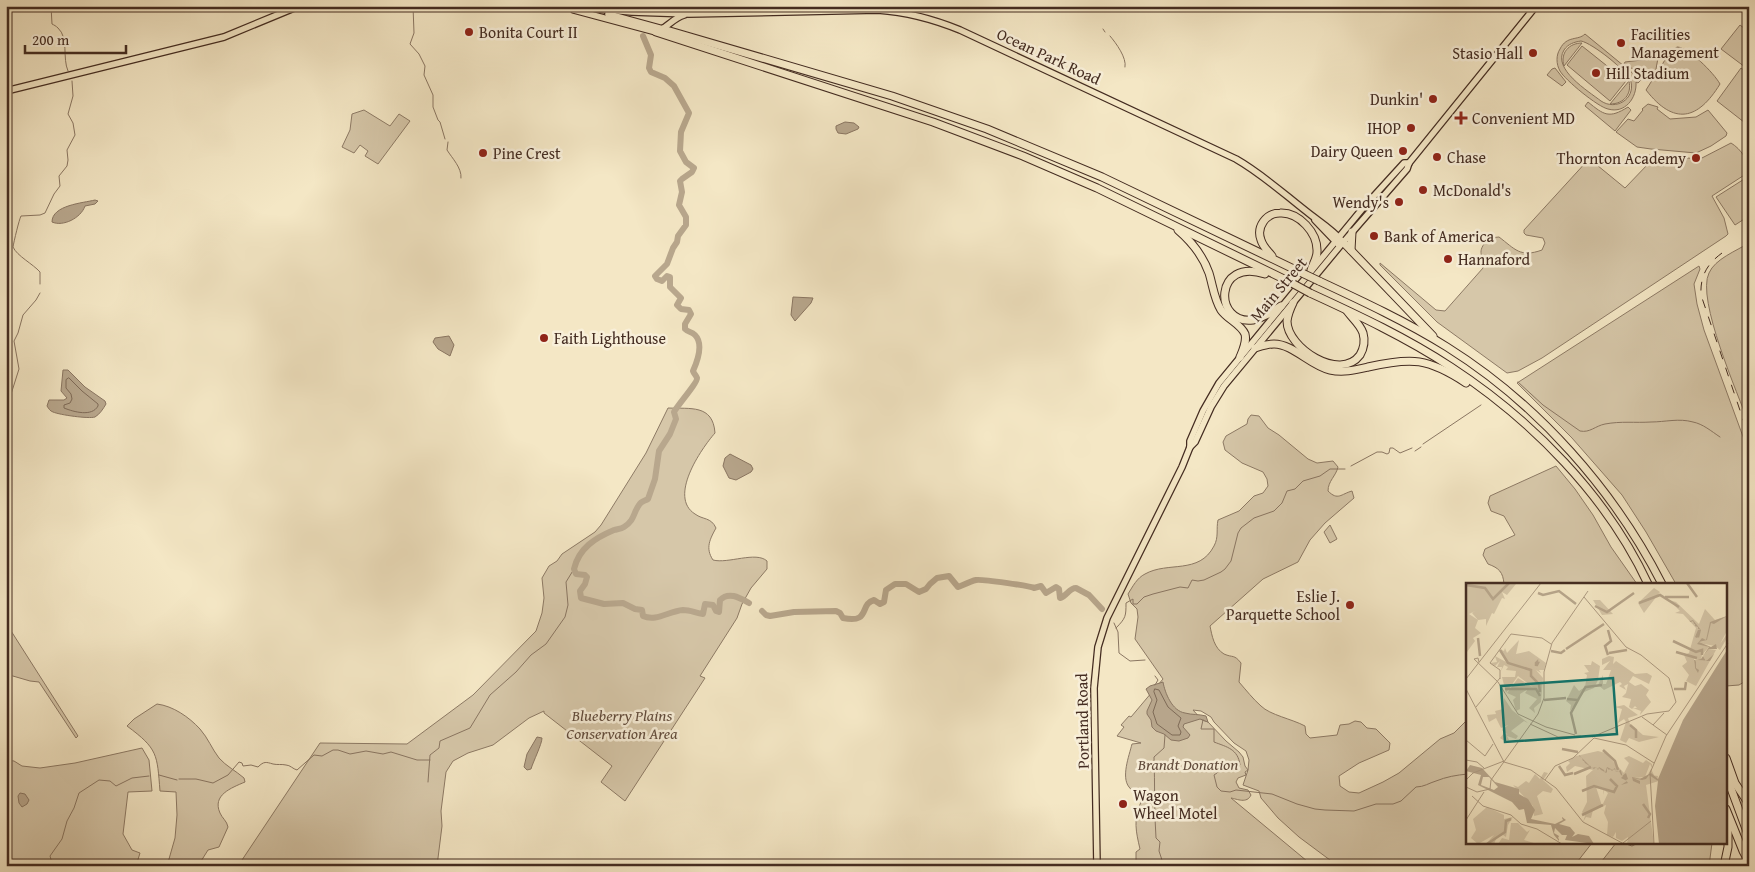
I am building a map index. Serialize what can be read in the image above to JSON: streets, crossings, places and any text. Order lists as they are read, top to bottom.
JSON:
{
  "streets": {
    "main road": ["Ocean Park Road", "Main Street", "Portland Road"]
  },
  "crossings": [
    ["Ocean Park Road", "Main Street"],
    ["Main Street", "Portland Road"]
  ],
  "parks": ["Blueberry Plains Conservation Area", "Brandt Donation"],
  "places": {
    "other": [
      "Bonita Court II",
      "Facilities Management",
      "Stasio Hall",
      "Hill Stadium",
      "Dunkin'",
      "IHOP",
      "Dairy Queen",
      "Pine Crest",
      "Chase",
      "Thornton Academy",
      "McDonald's",
      "Wendy's",
      "Bank of America",
      "Hannaford",
      "Faith Lighthouse",
      "Eslie J. Parquette School",
      "Wagon Wheel Motel"
    ],
    "health": ["Convenient MD"]
  },
  "scale_bar": "200 m"
}
